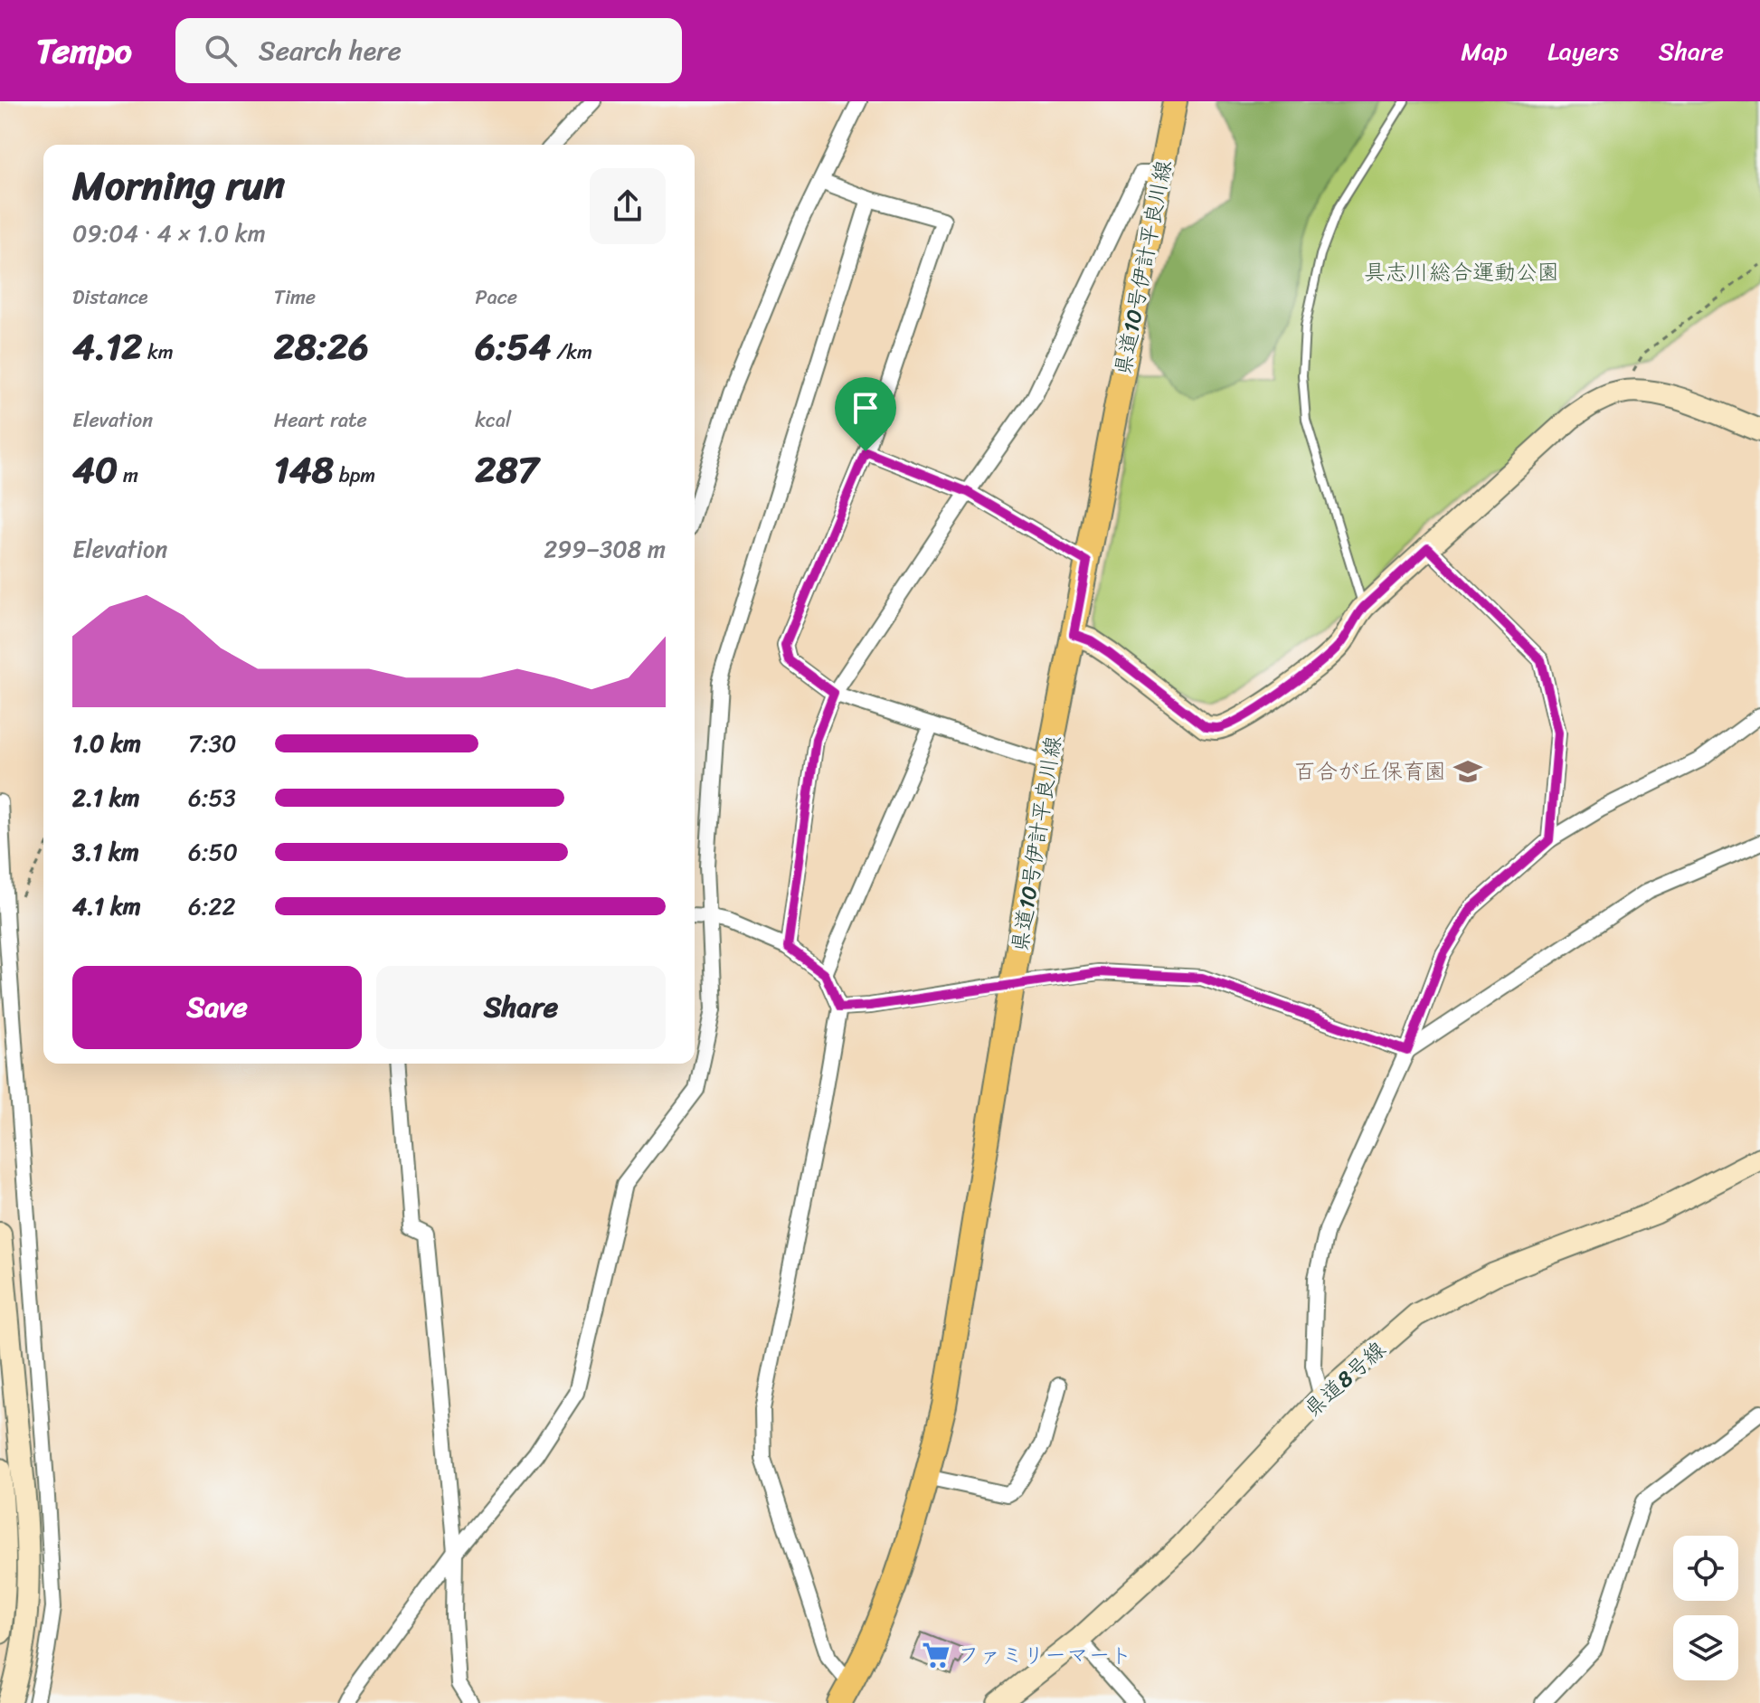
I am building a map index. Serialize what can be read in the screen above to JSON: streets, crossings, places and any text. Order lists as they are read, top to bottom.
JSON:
{
  "streets": {
    "main road": ["県道10号伊計平良川線", "県道8号線"]
  },
  "parks": ["具志川総合運動公園"],
  "places": {
    "school or university": ["百合が丘保育園"],
    "supermarket": ["ファミリーマート"]
  },
  "page": {
    "header": "Tempo",
    "search": "Search here",
    "nav": ["Map", "Layers", "Share"],
    "heading": ["Morning run", "09:04 · 4 × 1.0 km"],
    "stats": [
      ["Distance", "4.12 km"],
      ["Time", "28:26"],
      ["Pace", "6:54 /km"],
      ["Elevation", "40 m"],
      ["Heart rate", "148 bpm"],
      ["kcal", "287"]
    ],
    "chart": ["Elevation", "299–308 m"],
    "list": [
      {
        "name": "1.0 km",
        "note": "7:30"
      },
      {
        "name": "2.1 km",
        "note": "6:53"
      },
      {
        "name": "3.1 km",
        "note": "6:50"
      },
      {
        "name": "4.1 km",
        "note": "6:22"
      }
    ],
    "buttons": ["Save", "Share"]
  }
}
